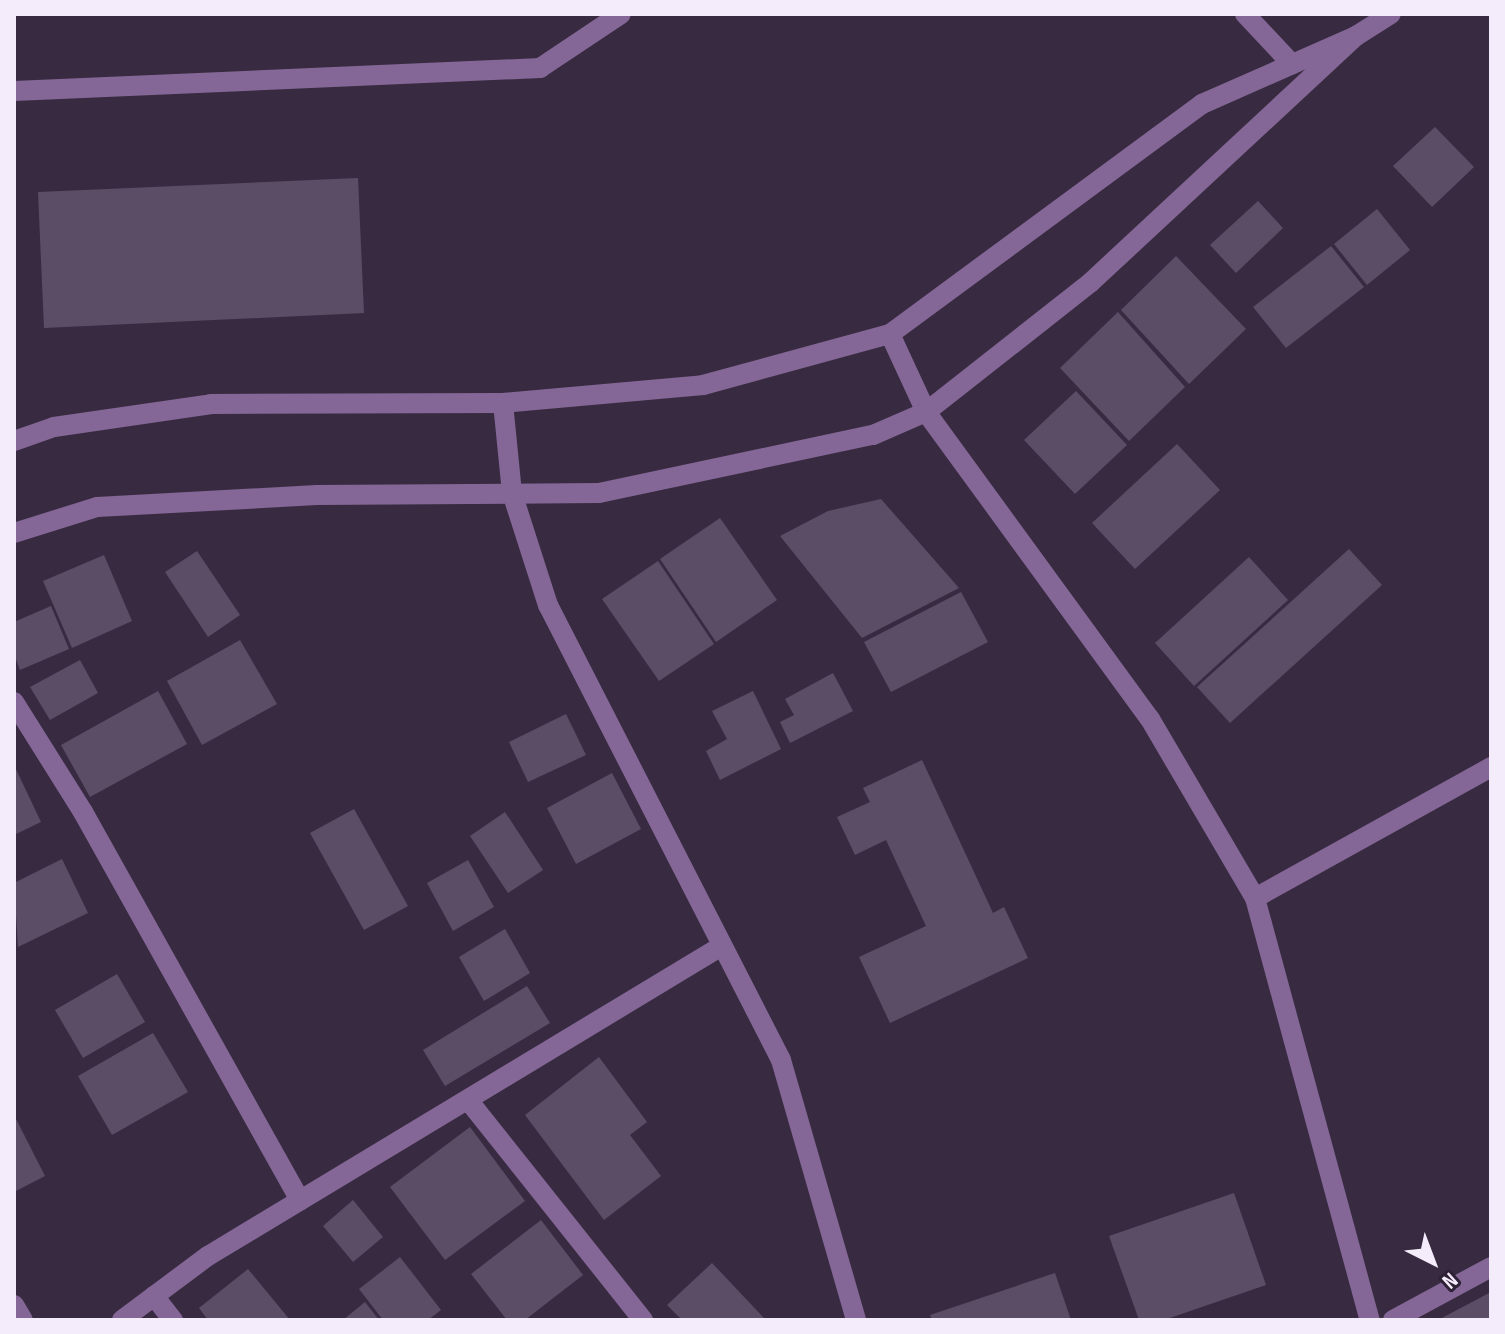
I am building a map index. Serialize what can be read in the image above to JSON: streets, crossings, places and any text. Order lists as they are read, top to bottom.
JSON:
{
  "north": "bottom right"
}
